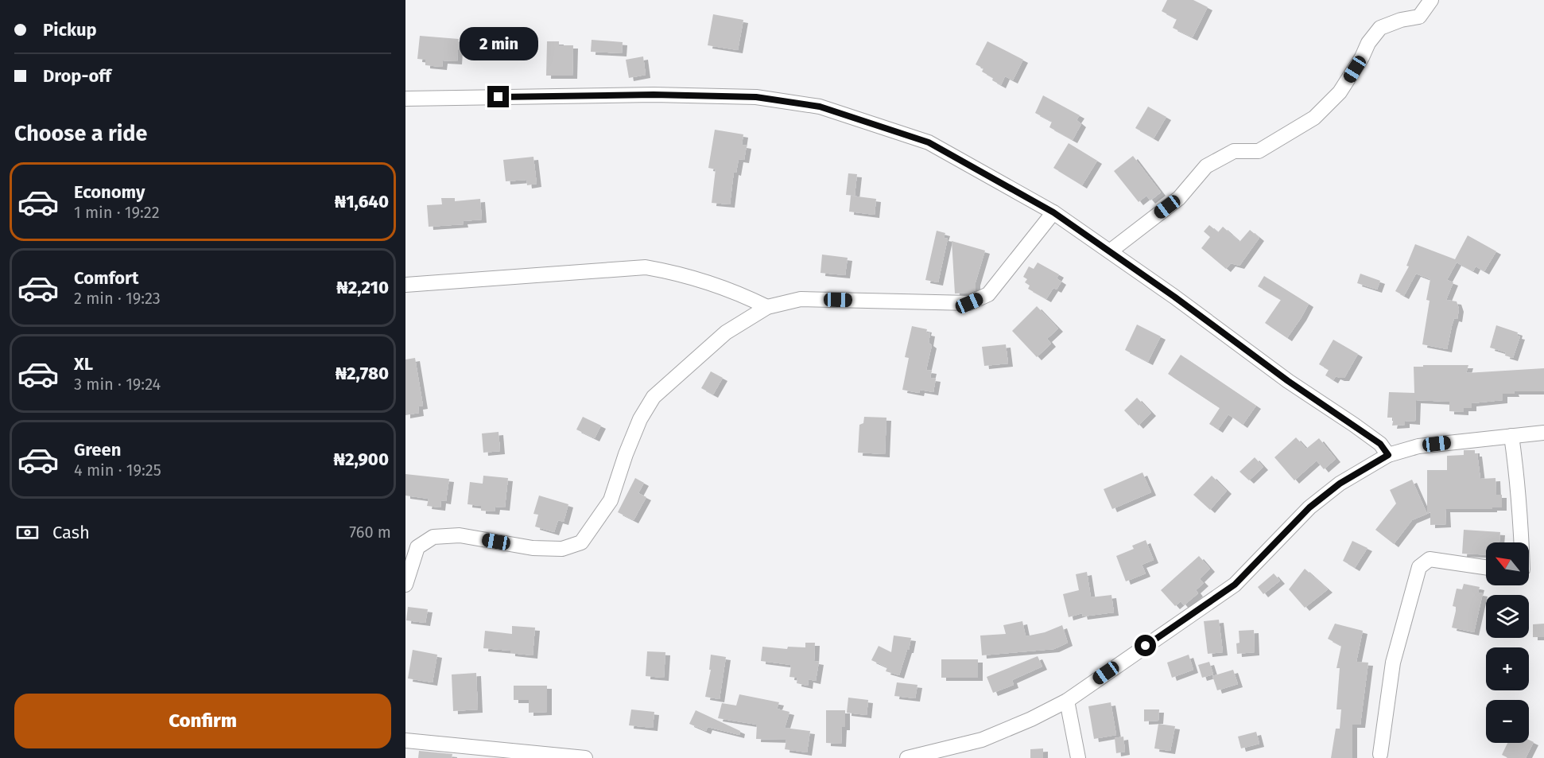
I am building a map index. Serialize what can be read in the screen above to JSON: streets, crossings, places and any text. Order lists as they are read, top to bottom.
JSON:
{
  "north": "top left",
  "page": {
    "banner": ["Pickup", "Drop-off"],
    "bubble": "2 min",
    "heading": "Choose a ride",
    "list": [
      {
        "name": "Economy",
        "note": "1 min · 19:22",
        "value": "₦1,640"
      },
      {
        "name": "Comfort",
        "note": "2 min · 19:23",
        "value": "₦2,210"
      },
      {
        "name": "XL",
        "note": "3 min · 19:24",
        "value": "₦2,780"
      },
      {
        "name": "Green",
        "note": "4 min · 19:25",
        "value": "₦2,900"
      }
    ],
    "pay": ["Cash", "760 m"],
    "map_buttons": ["+", "−"],
    "buttons": "Confirm"
  }
}
